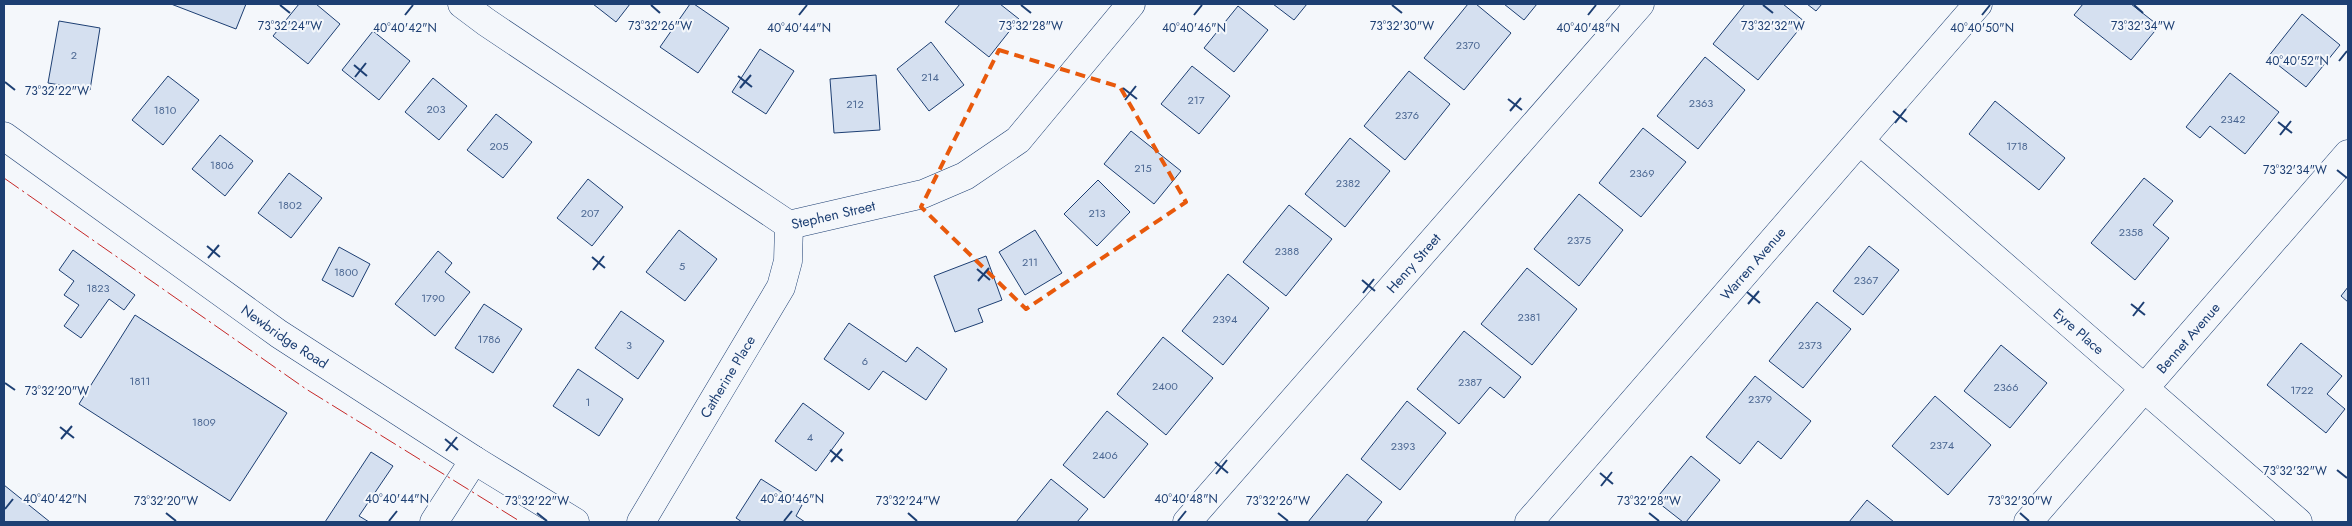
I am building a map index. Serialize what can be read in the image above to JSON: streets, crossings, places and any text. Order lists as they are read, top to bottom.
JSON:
{
  "streets": {
    "street": [
      "Stephen Street",
      "Henry Street",
      "Warren Avenue",
      "Eyre Place",
      "Newbridge Road",
      "Bennet Avenue",
      "Catherine Place"
    ]
  },
  "crossings": [
    ["Stephen Street", "Catherine Place"],
    ["Warren Avenue", "Eyre Place"],
    ["Eyre Place", "Bennet Avenue"]
  ],
  "house_numbers": [
    "2370",
    "2",
    "214",
    "217",
    "2363",
    "212",
    "203",
    "1810",
    "2376",
    "2342",
    "205",
    "1718",
    "1806",
    "215",
    "2369",
    "2382",
    "1802",
    "207",
    "213",
    "2358",
    "2375",
    "2388",
    "211",
    "5",
    "1800",
    "2367",
    "1823",
    "1790",
    "2381",
    "2394",
    "1786",
    "3",
    "2373",
    "6",
    "1811",
    "2387",
    "2400",
    "2366",
    "1722",
    "2379",
    "1",
    "1809",
    "4",
    "2374",
    "2393",
    "2406"
  ],
  "coordinates": [
    "73°32'32\"W",
    "73°32'34\"W",
    "73°32'24\"W",
    "73°32'26\"W",
    "73°32'28\"W",
    "73°32'30\"W",
    "40°40'48\"N",
    "40°40'42\"N",
    "40°40'44\"N",
    "40°40'46\"N",
    "40°40'50\"N",
    "40°40'52\"N",
    "73°32'22\"W",
    "73°32'20\"W"
  ]
}
